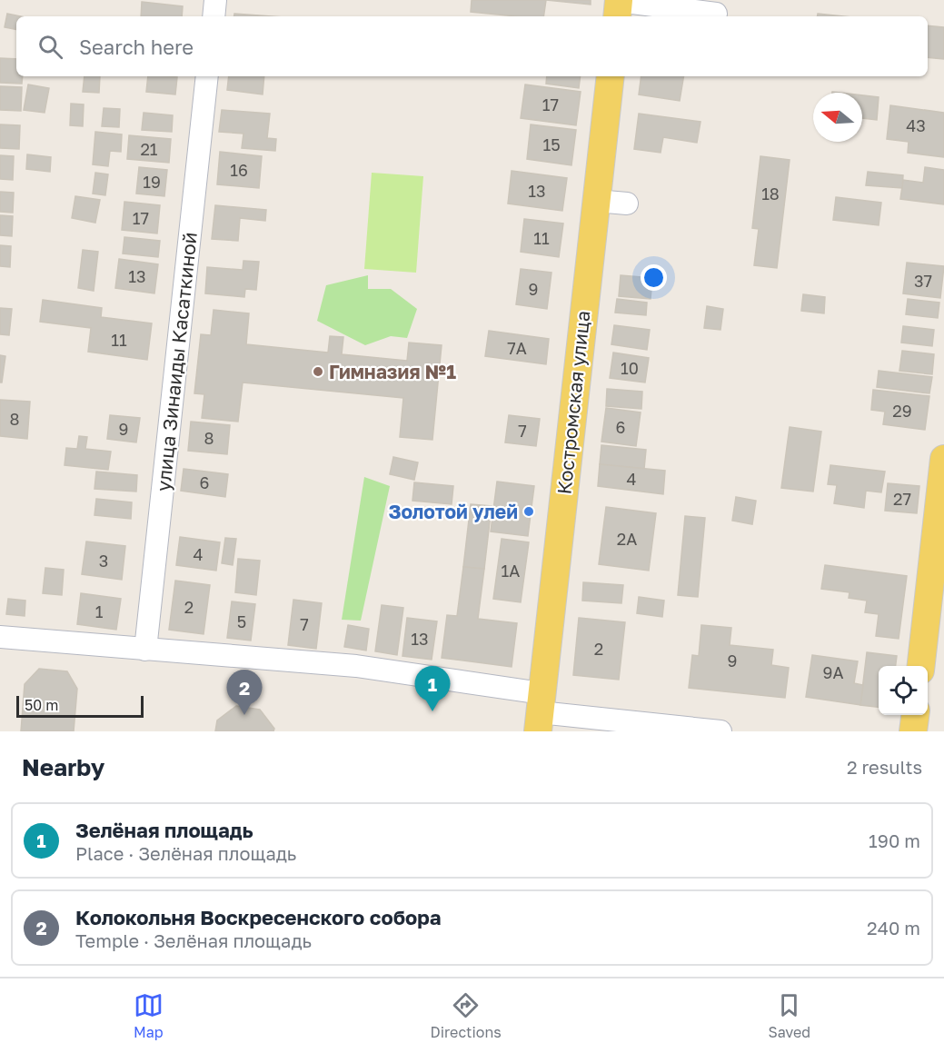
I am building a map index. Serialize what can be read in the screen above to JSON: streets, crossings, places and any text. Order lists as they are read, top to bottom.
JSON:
{
  "streets": {
    "main road": ["Костромская улица"],
    "street": ["улица Зинаиды Касаткиной"]
  },
  "places": ["Гимназия №1", "Золотой улей"],
  "house_numbers": [
    "17",
    "43",
    "15",
    "21",
    "16",
    "19",
    "13",
    "18",
    "17",
    "11",
    "13",
    "37",
    "9",
    "11",
    "7А",
    "10",
    "29",
    "8",
    "6",
    "9",
    "7",
    "8",
    "4",
    "6",
    "27",
    "2А",
    "4",
    "3",
    "1А",
    "2",
    "1",
    "5",
    "7",
    "13",
    "2",
    "9",
    "9А"
  ],
  "scale_bar": "50 m",
  "north": "left",
  "page": {
    "search": "Search here",
    "pins": ["1", "2"],
    "scale": "50 m",
    "heading": ["Nearby", "2 results"],
    "list": [
      {
        "mark": "1",
        "name": "Зелёная площадь",
        "note": "Place · Зелёная площадь",
        "value": "190 m"
      },
      {
        "mark": "2",
        "name": "Колокольня Воскресенского собора",
        "note": "Temple · Зелёная площадь",
        "value": "240 m"
      }
    ],
    "nav": ["Map", "Directions", "Saved"]
  }
}
